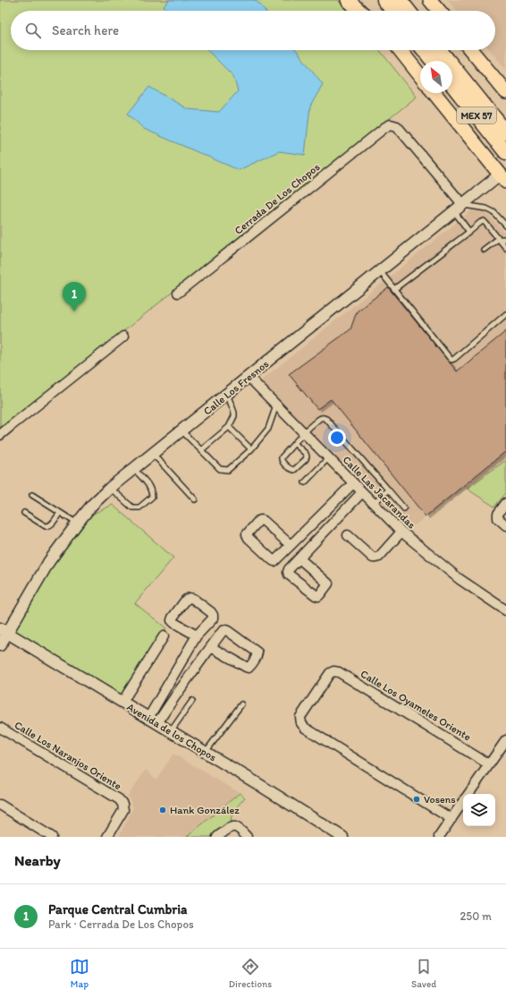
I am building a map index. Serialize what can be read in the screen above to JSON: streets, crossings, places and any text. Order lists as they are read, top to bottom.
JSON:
{
  "streets": {
    "highway": ["MEX 57"],
    "street": [
      "Cerrada De Los Chopos",
      "Calle Los Fresnos",
      "Calle Las Jacarandas",
      "Calle Los Oyameles Oriente",
      "Avenida de los Chopos",
      "Calle Los Naranjos Oriente"
    ]
  },
  "crossings": [
    ["Cerrada De Los Chopos", "Calle Los Fresnos"],
    ["Calle Los Fresnos", "Calle Las Jacarandas"],
    ["Calle Los Fresnos", "Avenida de los Chopos"]
  ],
  "places": ["Vosens", "Hank González"],
  "north": "top left",
  "page": {
    "search": "Search here",
    "pins": "1",
    "heading": "Nearby",
    "list": [
      {
        "mark": "1",
        "name": "Parque Central Cumbria",
        "note": "Park · Cerrada De Los Chopos",
        "value": "250 m"
      }
    ],
    "nav": ["Map", "Directions", "Saved"]
  }
}
